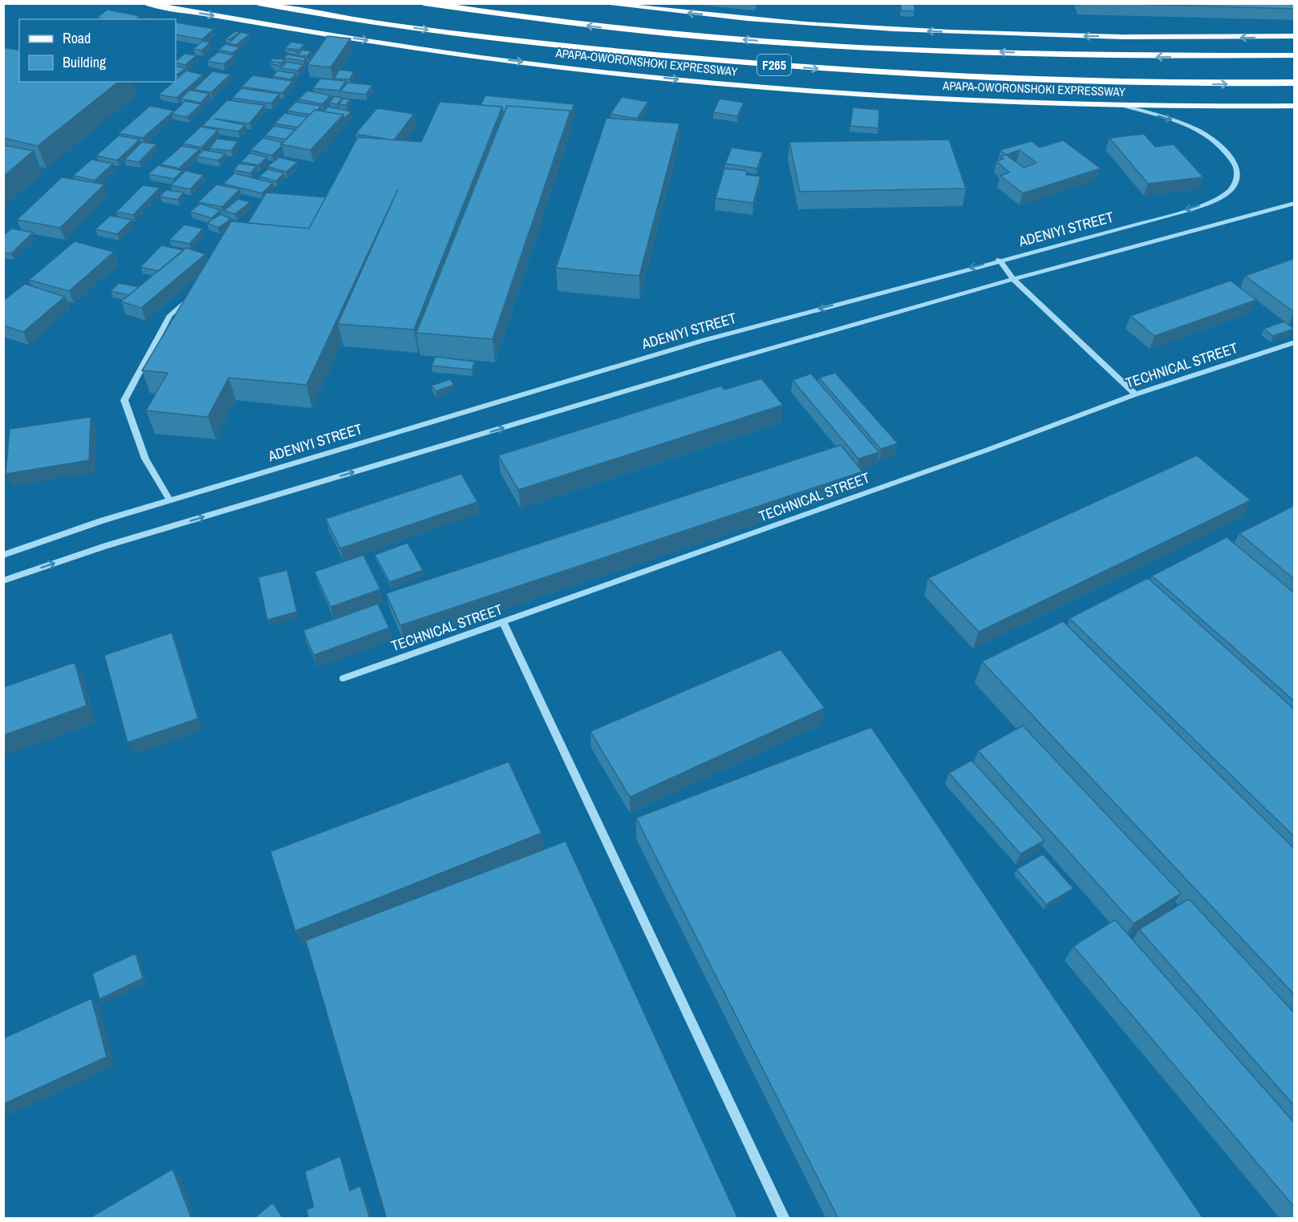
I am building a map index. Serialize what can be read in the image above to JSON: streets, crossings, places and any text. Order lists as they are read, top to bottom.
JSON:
{
  "streets": {
    "highway": ["APAPA-OWORONSHOKI EXPRESSWAY", "F265"],
    "street": ["ADENIYI STREET", "TECHNICAL STREET"]
  },
  "crossings": [
    ["APAPA-OWORONSHOKI EXPRESSWAY", "ADENIYI STREET"]
  ],
  "legend": ["Road", "Building"]
}
